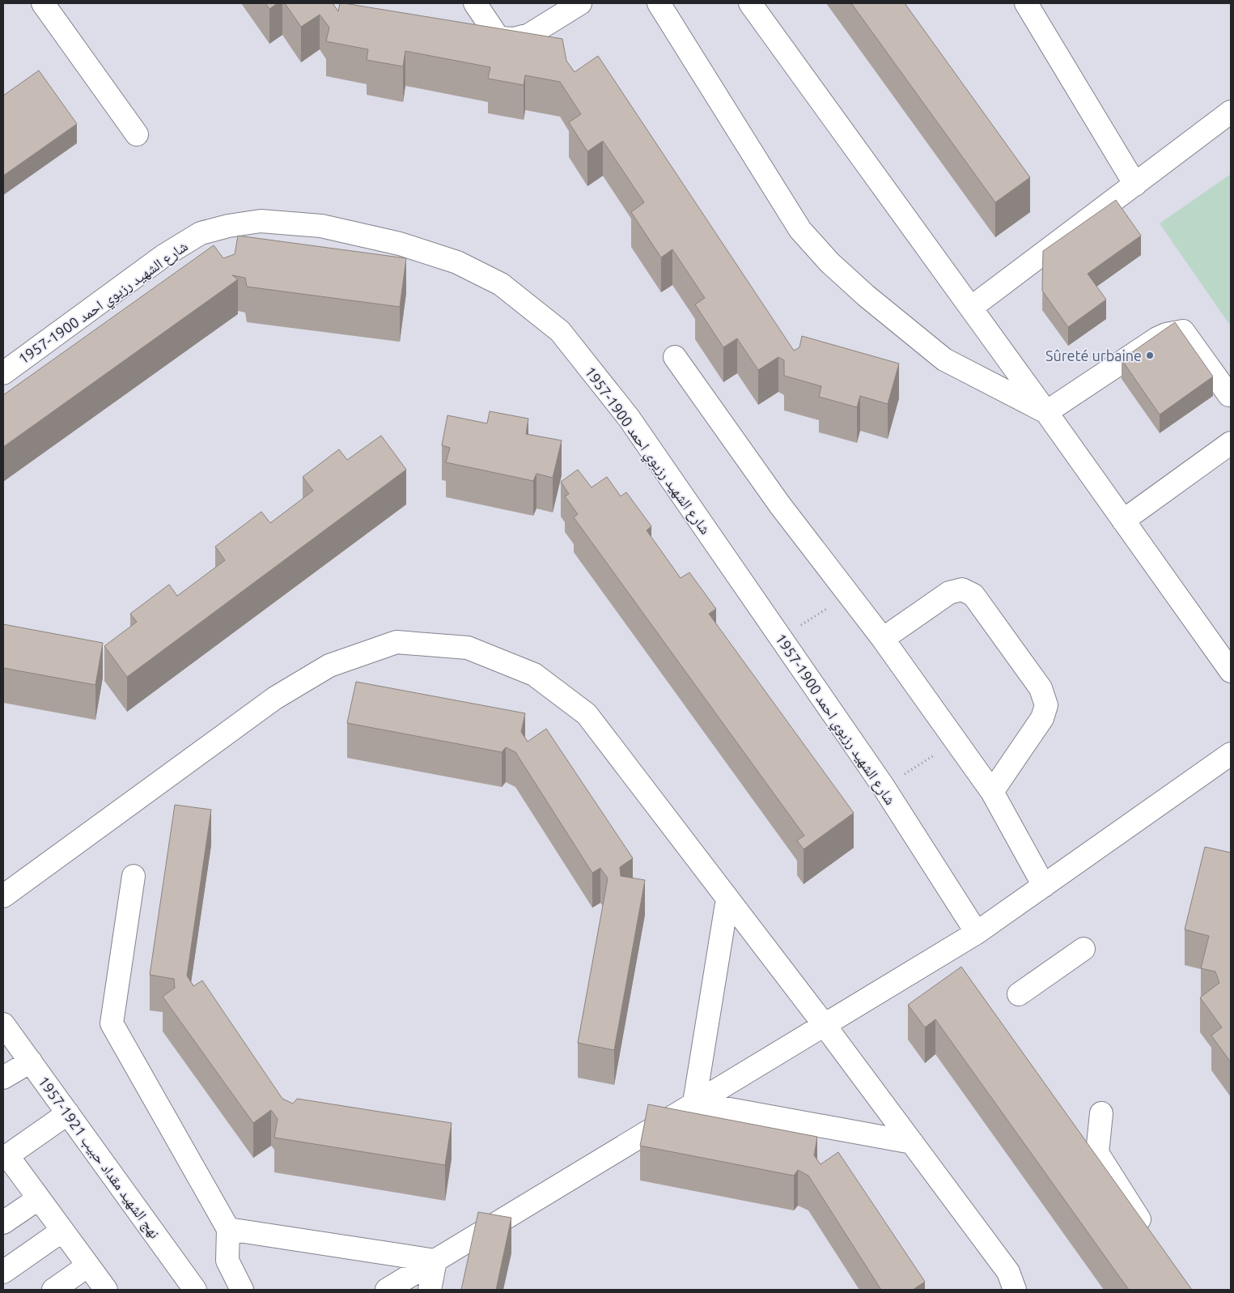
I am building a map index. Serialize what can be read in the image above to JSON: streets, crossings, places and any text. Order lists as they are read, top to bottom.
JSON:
{
  "streets": {
    "street": ["شارع الشهيد رزيوي احمد 1900-1957", "نهج الشهيد مقداد حبيب 1921-1957"]
  },
  "places": ["Sûreté urbaine"]
}
